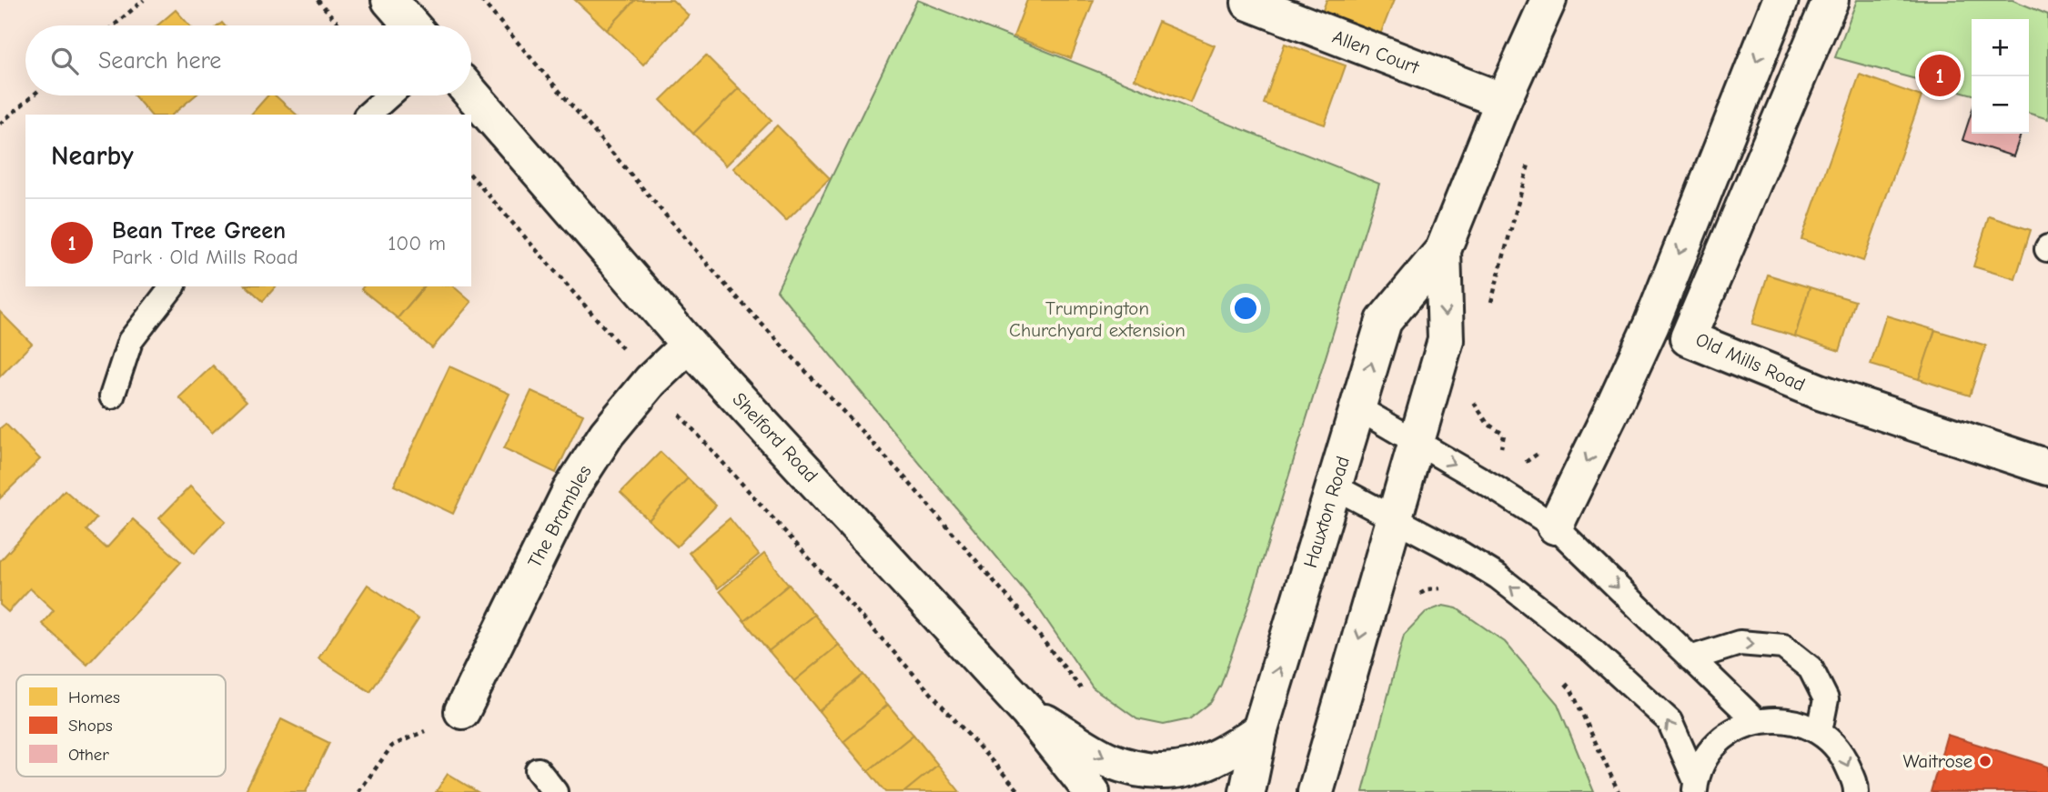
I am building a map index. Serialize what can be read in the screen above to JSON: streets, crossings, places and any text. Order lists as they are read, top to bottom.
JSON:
{
  "streets": {
    "main road": [
      "Allen Court",
      "Old Mills Road",
      "Shelford Road",
      "Hauxton Road",
      "The Brambles"
    ]
  },
  "crossings": [
    ["Allen Court", "Hauxton Road"],
    ["Shelford Road", "The Brambles"]
  ],
  "parks": ["Trumpington Churchyard extension"],
  "places": ["Waitrose"],
  "legend": ["Homes", "Shops", "Other"],
  "page": {
    "map_buttons": ["+", "−"],
    "search": "Search here",
    "pins": "1",
    "heading": "Nearby",
    "list": [
      {
        "mark": "1",
        "name": "Bean Tree Green",
        "note": "Park · Old Mills Road",
        "value": "100 m"
      }
    ]
  }
}
